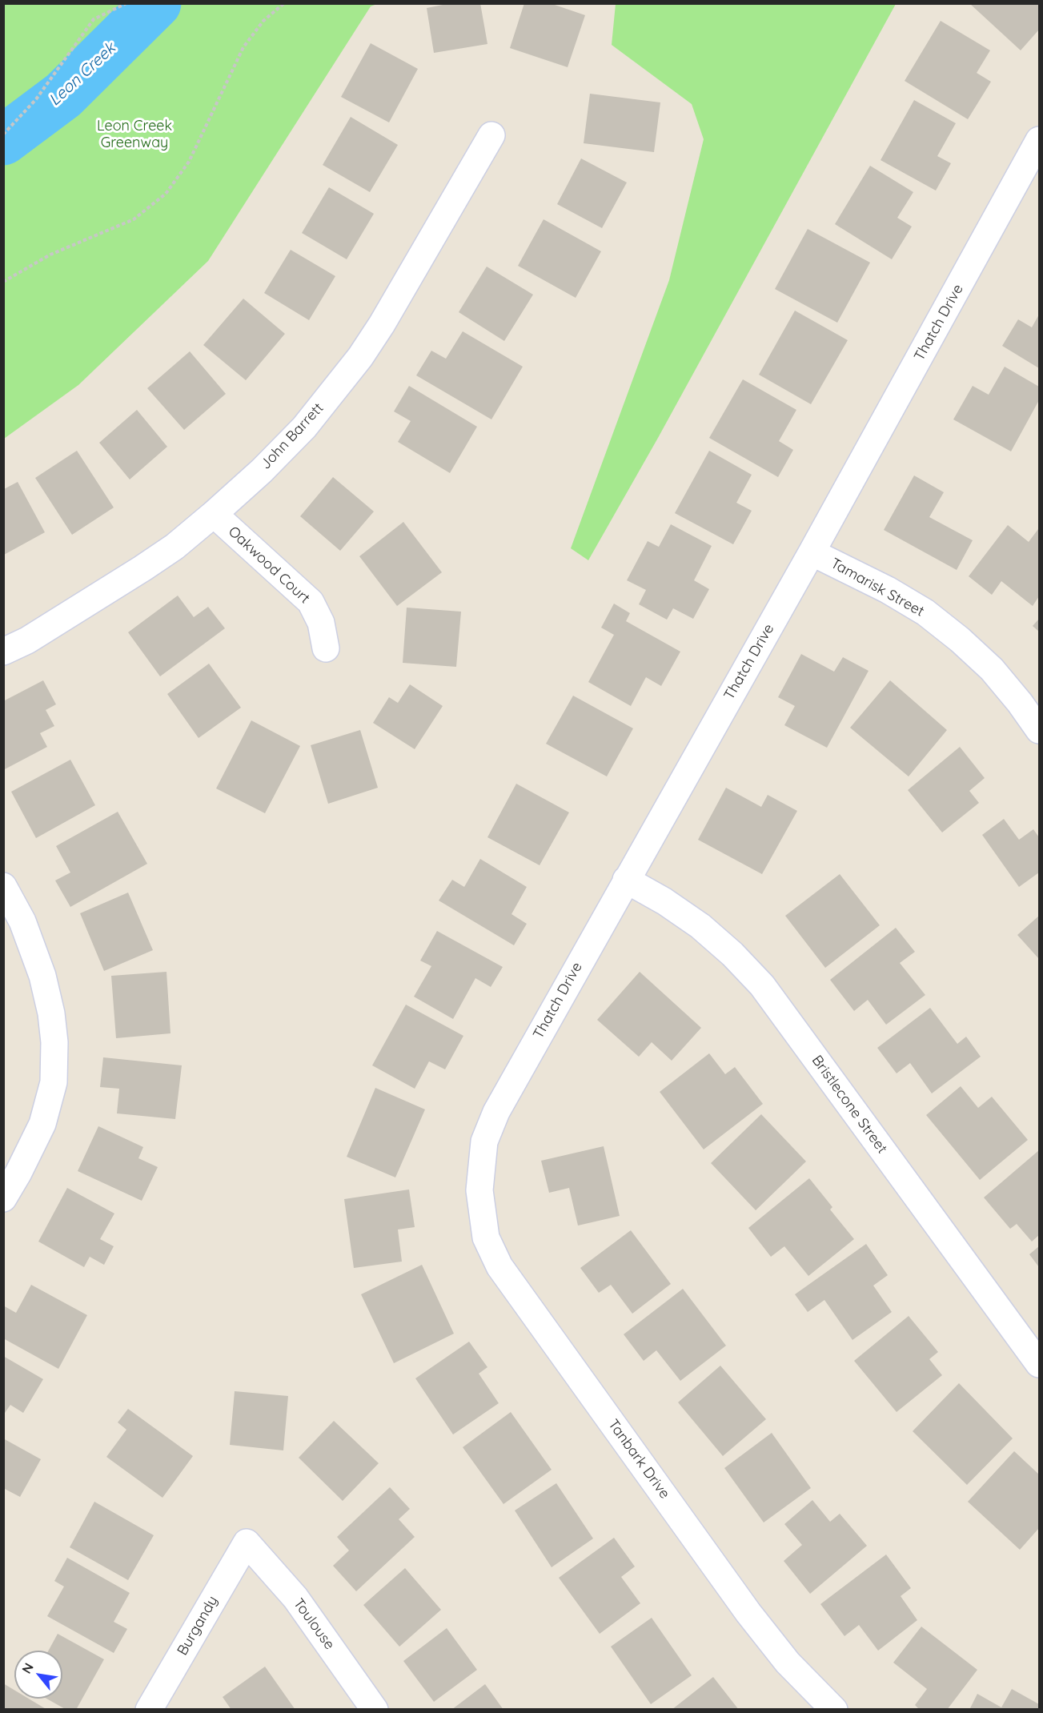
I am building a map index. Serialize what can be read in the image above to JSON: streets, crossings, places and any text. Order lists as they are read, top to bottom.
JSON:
{
  "streets": {
    "street": [
      "Thatch Drive",
      "John Barrett",
      "Oakwood Court",
      "Tamarisk Street",
      "Bristlecone Street",
      "Tanbark Drive",
      "Toulouse",
      "Burgandy"
    ]
  },
  "crossings": [
    ["Thatch Drive", "Tamarisk Street"],
    ["Thatch Drive", "Bristlecone Street"],
    ["Thatch Drive", "Tanbark Drive"],
    ["John Barrett", "Oakwood Court"],
    ["Toulouse", "Burgandy"]
  ],
  "water": ["Leon Creek"],
  "parks": ["Leon Creek Greenway"],
  "north": "top left"
}
